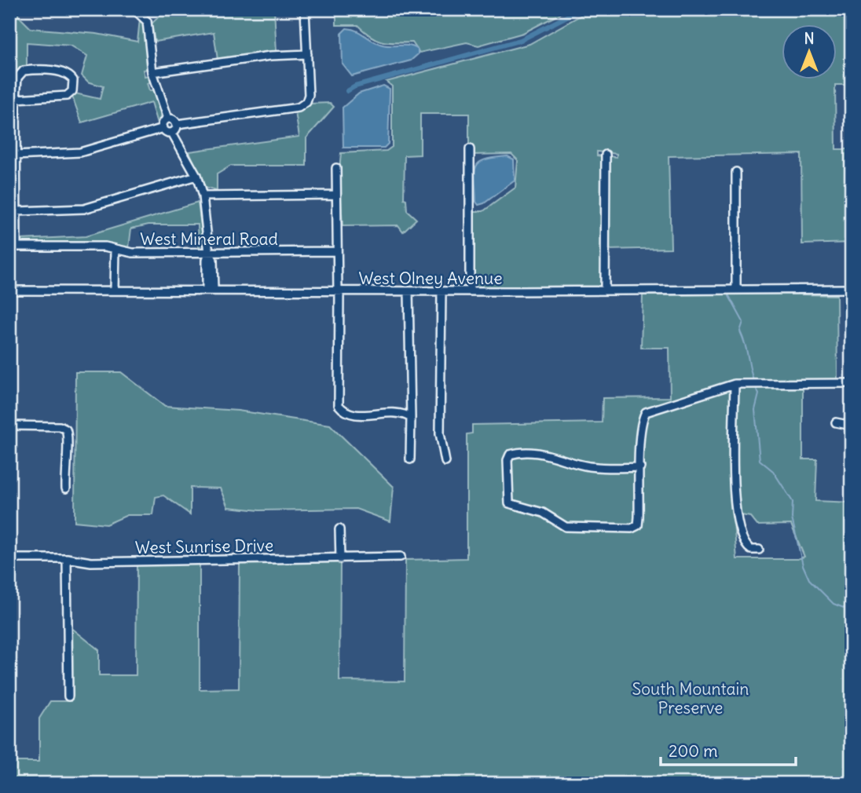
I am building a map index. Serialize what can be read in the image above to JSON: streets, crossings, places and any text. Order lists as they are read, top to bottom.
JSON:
{
  "streets": {
    "street": ["West Mineral Road", "West Olney Avenue", "West Sunrise Drive"]
  },
  "parks": ["South Mountain Preserve"],
  "scale_bar": "200 m",
  "north": "top"
}
